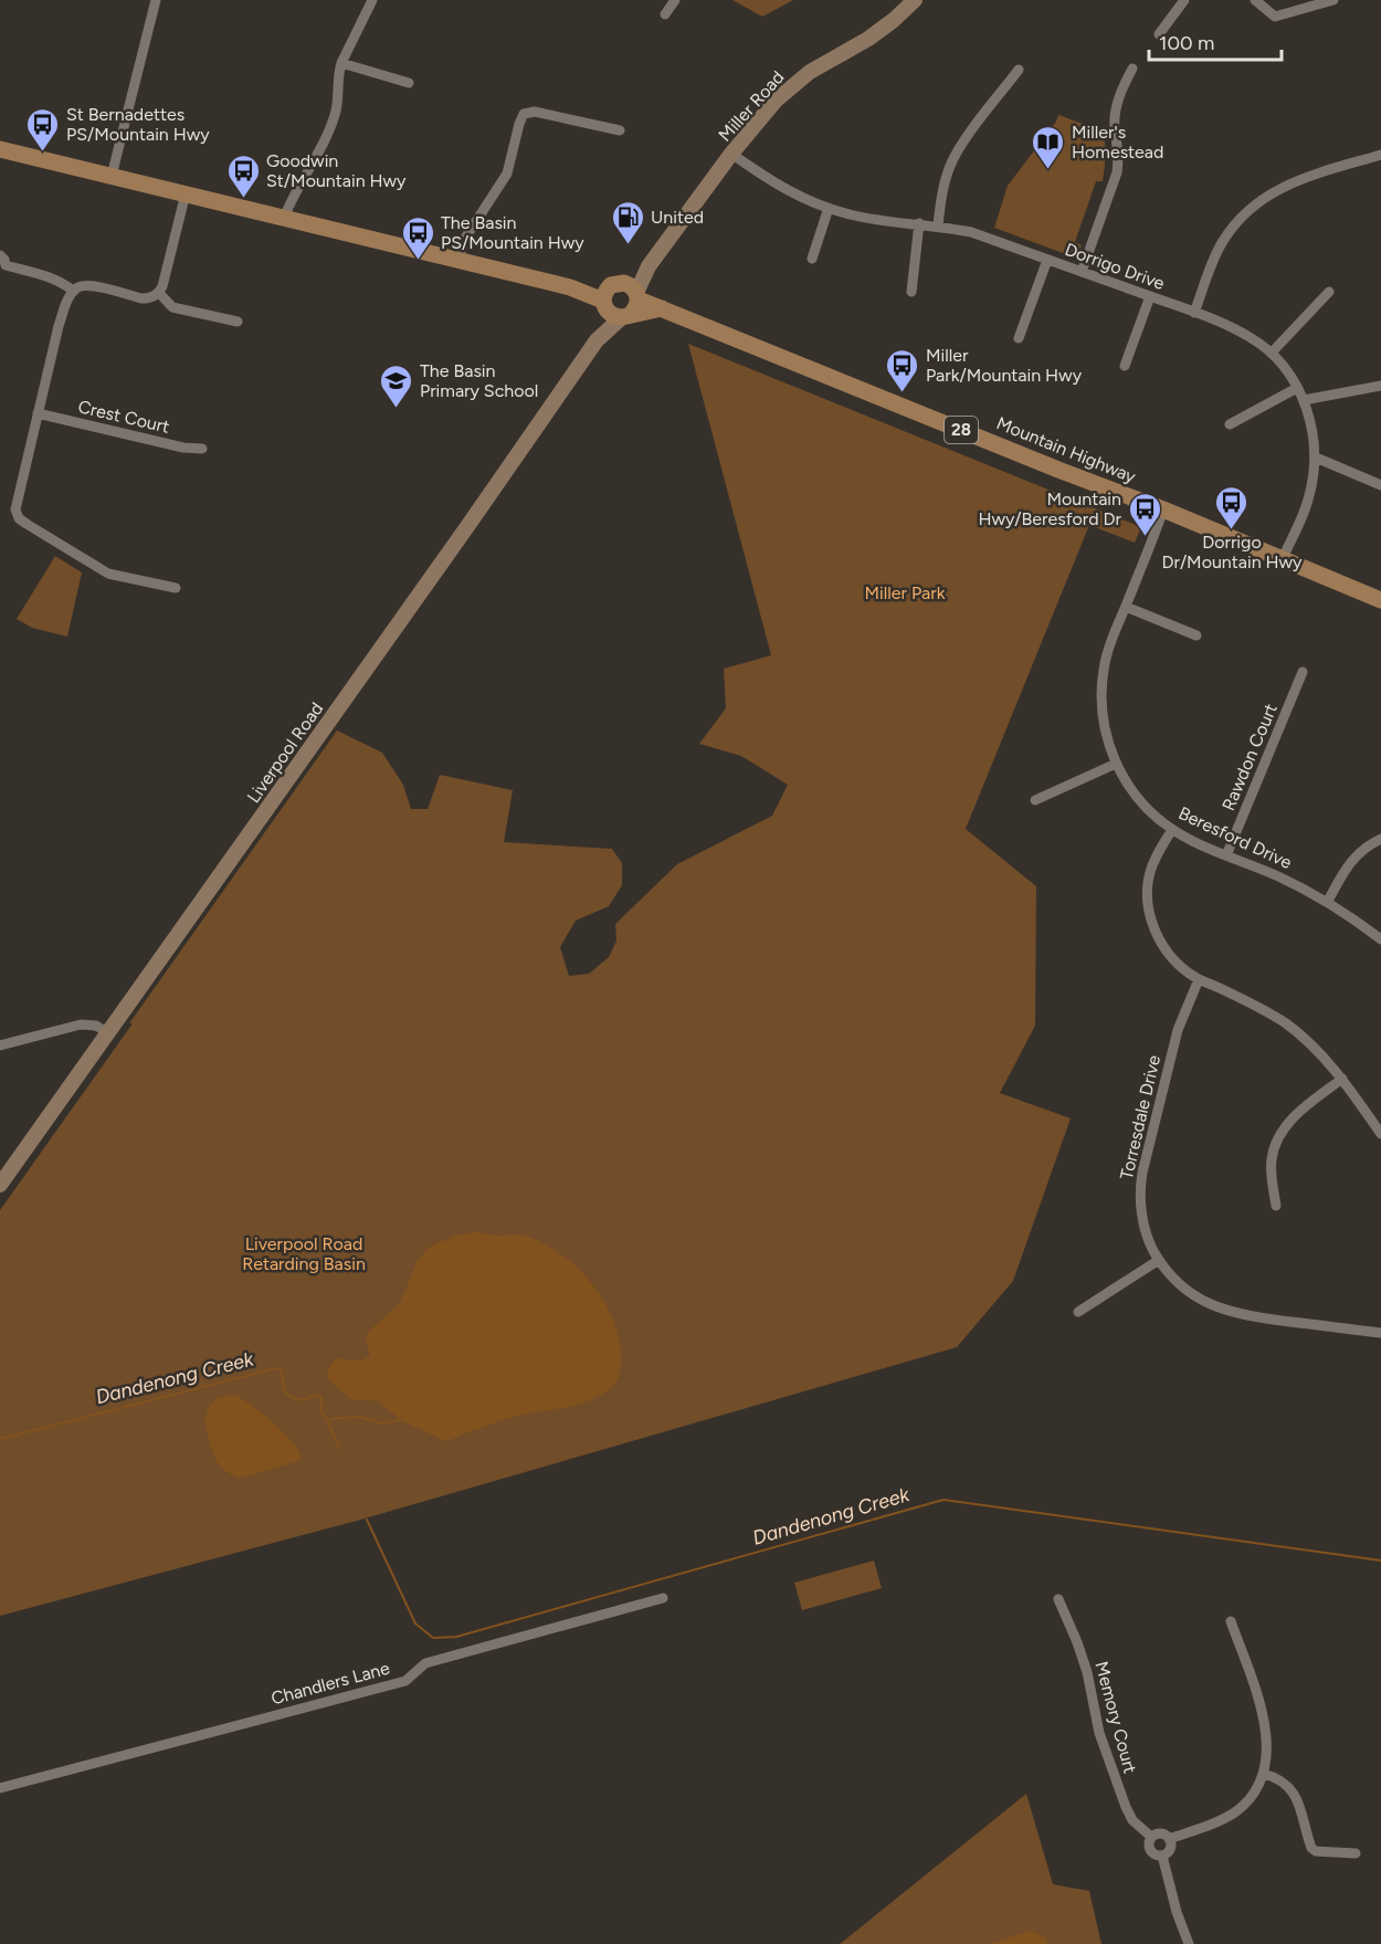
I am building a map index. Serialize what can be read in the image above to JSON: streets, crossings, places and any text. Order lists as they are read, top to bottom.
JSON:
{
  "streets": {
    "main road": [
      "Miller Road",
      "28",
      "Mountain Highway",
      "Liverpool Road"
    ],
    "street": [
      "Dorrigo Drive",
      "Crest Court",
      "Rawdon Court",
      "Beresford Drive",
      "Torresdale Drive",
      "Chandlers Lane",
      "Memory Court"
    ]
  },
  "crossings": [
    ["Miller Road", "Dorrigo Drive"],
    ["Miller Road", "Mountain Highway"],
    ["Miller Road", "Liverpool Road"],
    ["Dorrigo Drive", "Mountain Highway"],
    ["Mountain Highway", "Liverpool Road"],
    ["Mountain Highway", "Beresford Drive"],
    ["Rawdon Court", "Beresford Drive"]
  ],
  "water": ["Dandenong Creek"],
  "parks": ["Miller Park", "Liverpool Road Retarding Basin"],
  "places": {
    "bus stop": [
      "St Bernadettes PS/Mountain Hwy",
      "Goodwin St/Mountain Hwy",
      "The Basin PS/Mountain Hwy",
      "Miller Park/Mountain Hwy",
      "Dorrigo Dr/Mountain Hwy",
      "Mountain Hwy/Beresford Dr"
    ],
    "library": ["Miller's Homestead"],
    "fuel station": ["United"],
    "school or university": ["The Basin Primary School"]
  },
  "scale_bar": "100 m"
}
